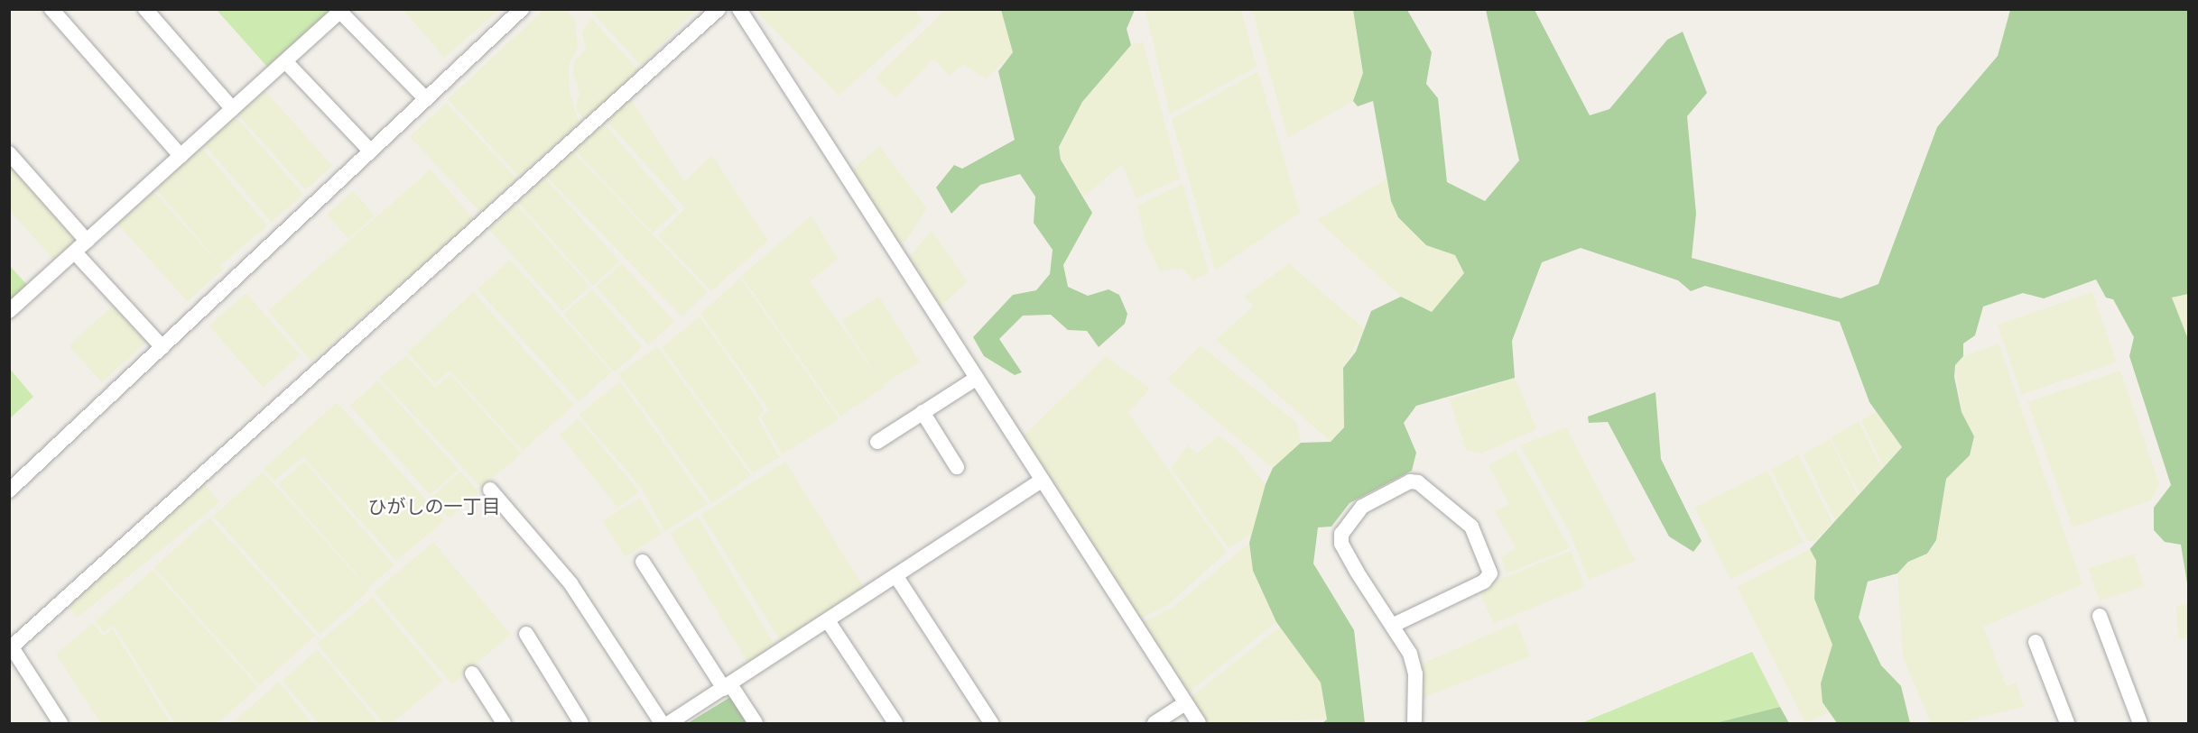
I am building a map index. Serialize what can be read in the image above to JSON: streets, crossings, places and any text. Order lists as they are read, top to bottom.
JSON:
{
  "districts": ["ひがしの一丁目"]
}
